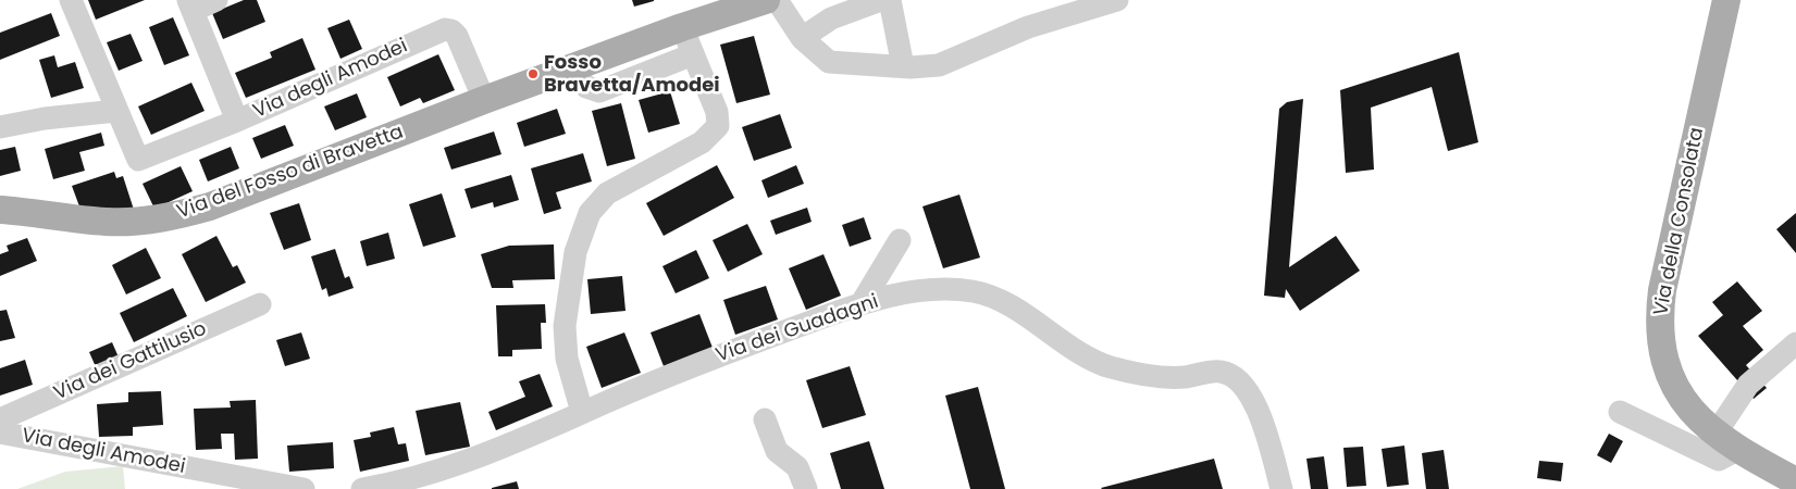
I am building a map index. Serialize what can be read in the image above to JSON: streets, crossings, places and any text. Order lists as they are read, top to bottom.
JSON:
{
  "streets": {
    "main road": ["Via del Fosso di Bravetta", "Via della Consolata"],
    "street": ["Via degli Amodei", "Via dei Guadagni", "Via dei Gattilusio"]
  },
  "crossings": [
    ["Via degli Amodei", "Via del Fosso di Bravetta"]
  ],
  "places": ["Fosso Bravetta/Amodei"]
}
